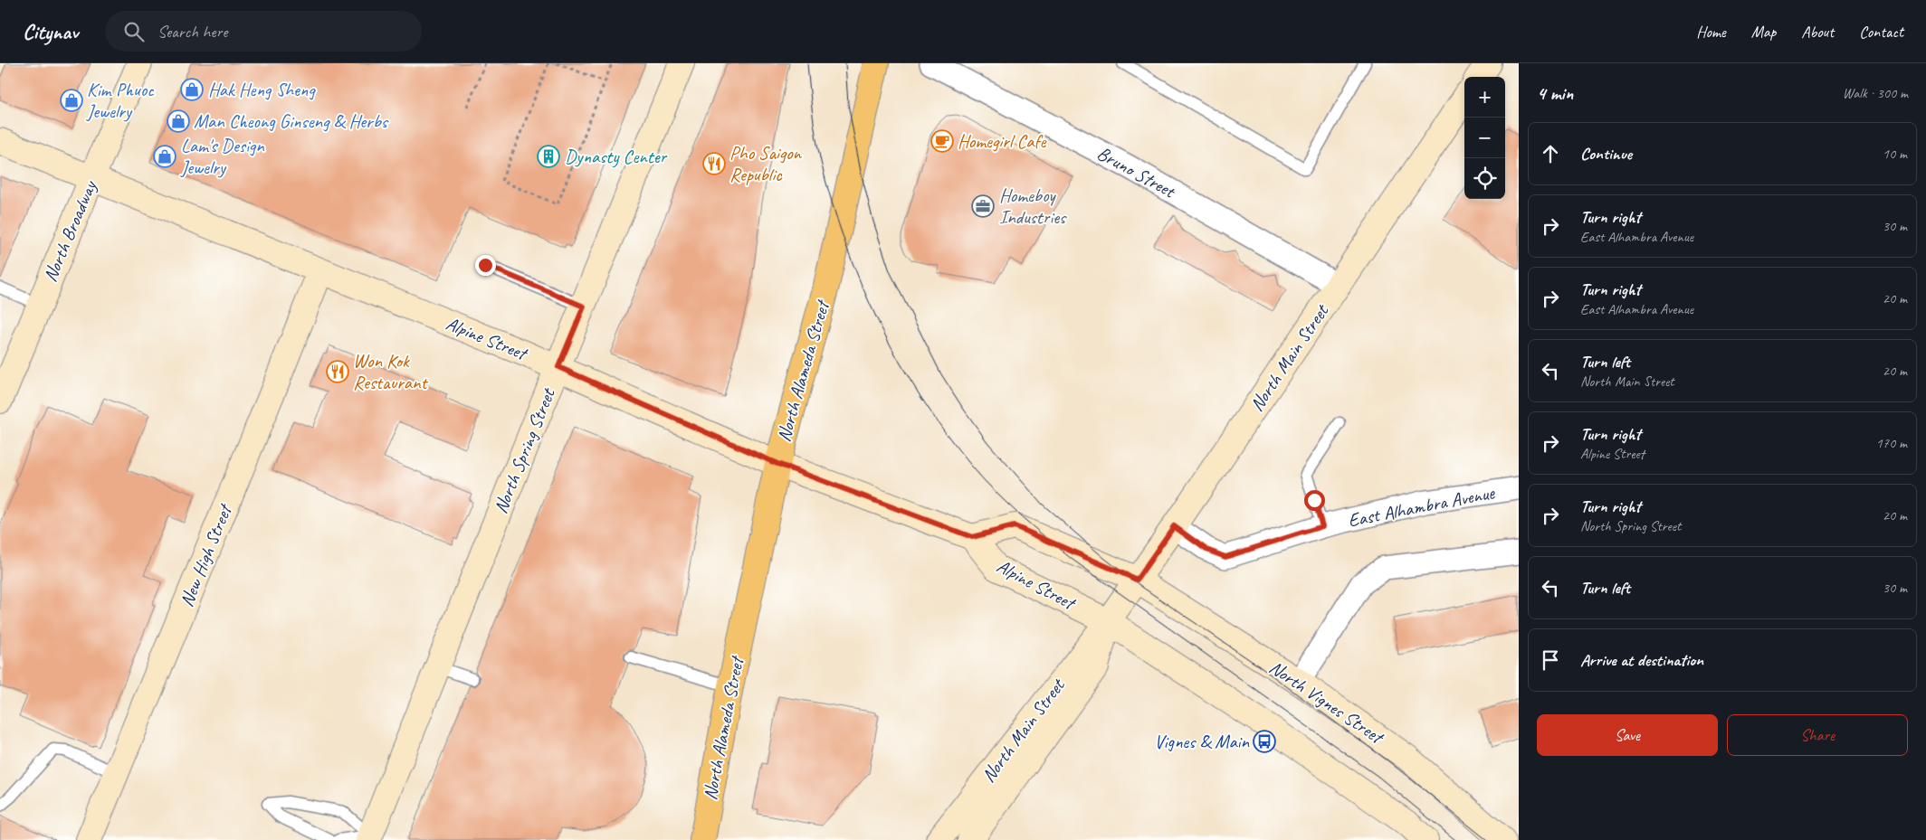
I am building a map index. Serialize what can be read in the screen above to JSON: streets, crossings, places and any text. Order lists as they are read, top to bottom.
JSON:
{
  "streets": {
    "main road": ["North Alameda Street"],
    "street": [
      "Bruno Street",
      "North Broadway",
      "Alpine Street",
      "North Main Street",
      "North Spring Street",
      "East Alhambra Avenue",
      "New High Street",
      "North Vignes Street"
    ]
  },
  "crossings": [
    ["Bruno Street", "North Main Street"],
    ["North Broadway", "Alpine Street"],
    ["Alpine Street", "North Main Street"],
    ["Alpine Street", "North Alameda Street"],
    ["Alpine Street", "North Spring Street"],
    ["Alpine Street", "New High Street"],
    ["Alpine Street", "North Vignes Street"],
    ["North Main Street", "East Alhambra Avenue"],
    ["North Main Street", "North Vignes Street"]
  ],
  "places": {
    "shop": [
      "Hak Heng Sheng",
      "Kim Phuoc Jewelry",
      "Man Cheong Ginseng & Herbs",
      "Lam's Design Jewelry"
    ],
    "cafe": ["Homegirl Cafe"],
    "building": ["Dynasty Center"],
    "restaurant": ["Pho Saigon Republic", "Won Kok Restaurant"],
    "office": ["Homeboy Industries"],
    "bus stop": ["Vignes & Main"]
  },
  "page": {
    "header": "Citynav",
    "search": "Search here",
    "nav": [
      "Home",
      "Map",
      "About",
      "Contact"
    ],
    "heading": ["4 min", "Walk · 300 m"],
    "map_buttons": ["+", "−"],
    "list": [
      ["Continue", "10 m"],
      ["Turn right", "East Alhambra Avenue", "30 m"],
      ["Turn right", "East Alhambra Avenue", "20 m"],
      ["Turn left", "North Main Street", "20 m"],
      ["Turn right", "Alpine Street", "170 m"],
      ["Turn right", "North Spring Street", "20 m"],
      ["Turn left", "30 m"],
      "Arrive at destination"
    ],
    "buttons": ["Save", "Share"]
  }
}
